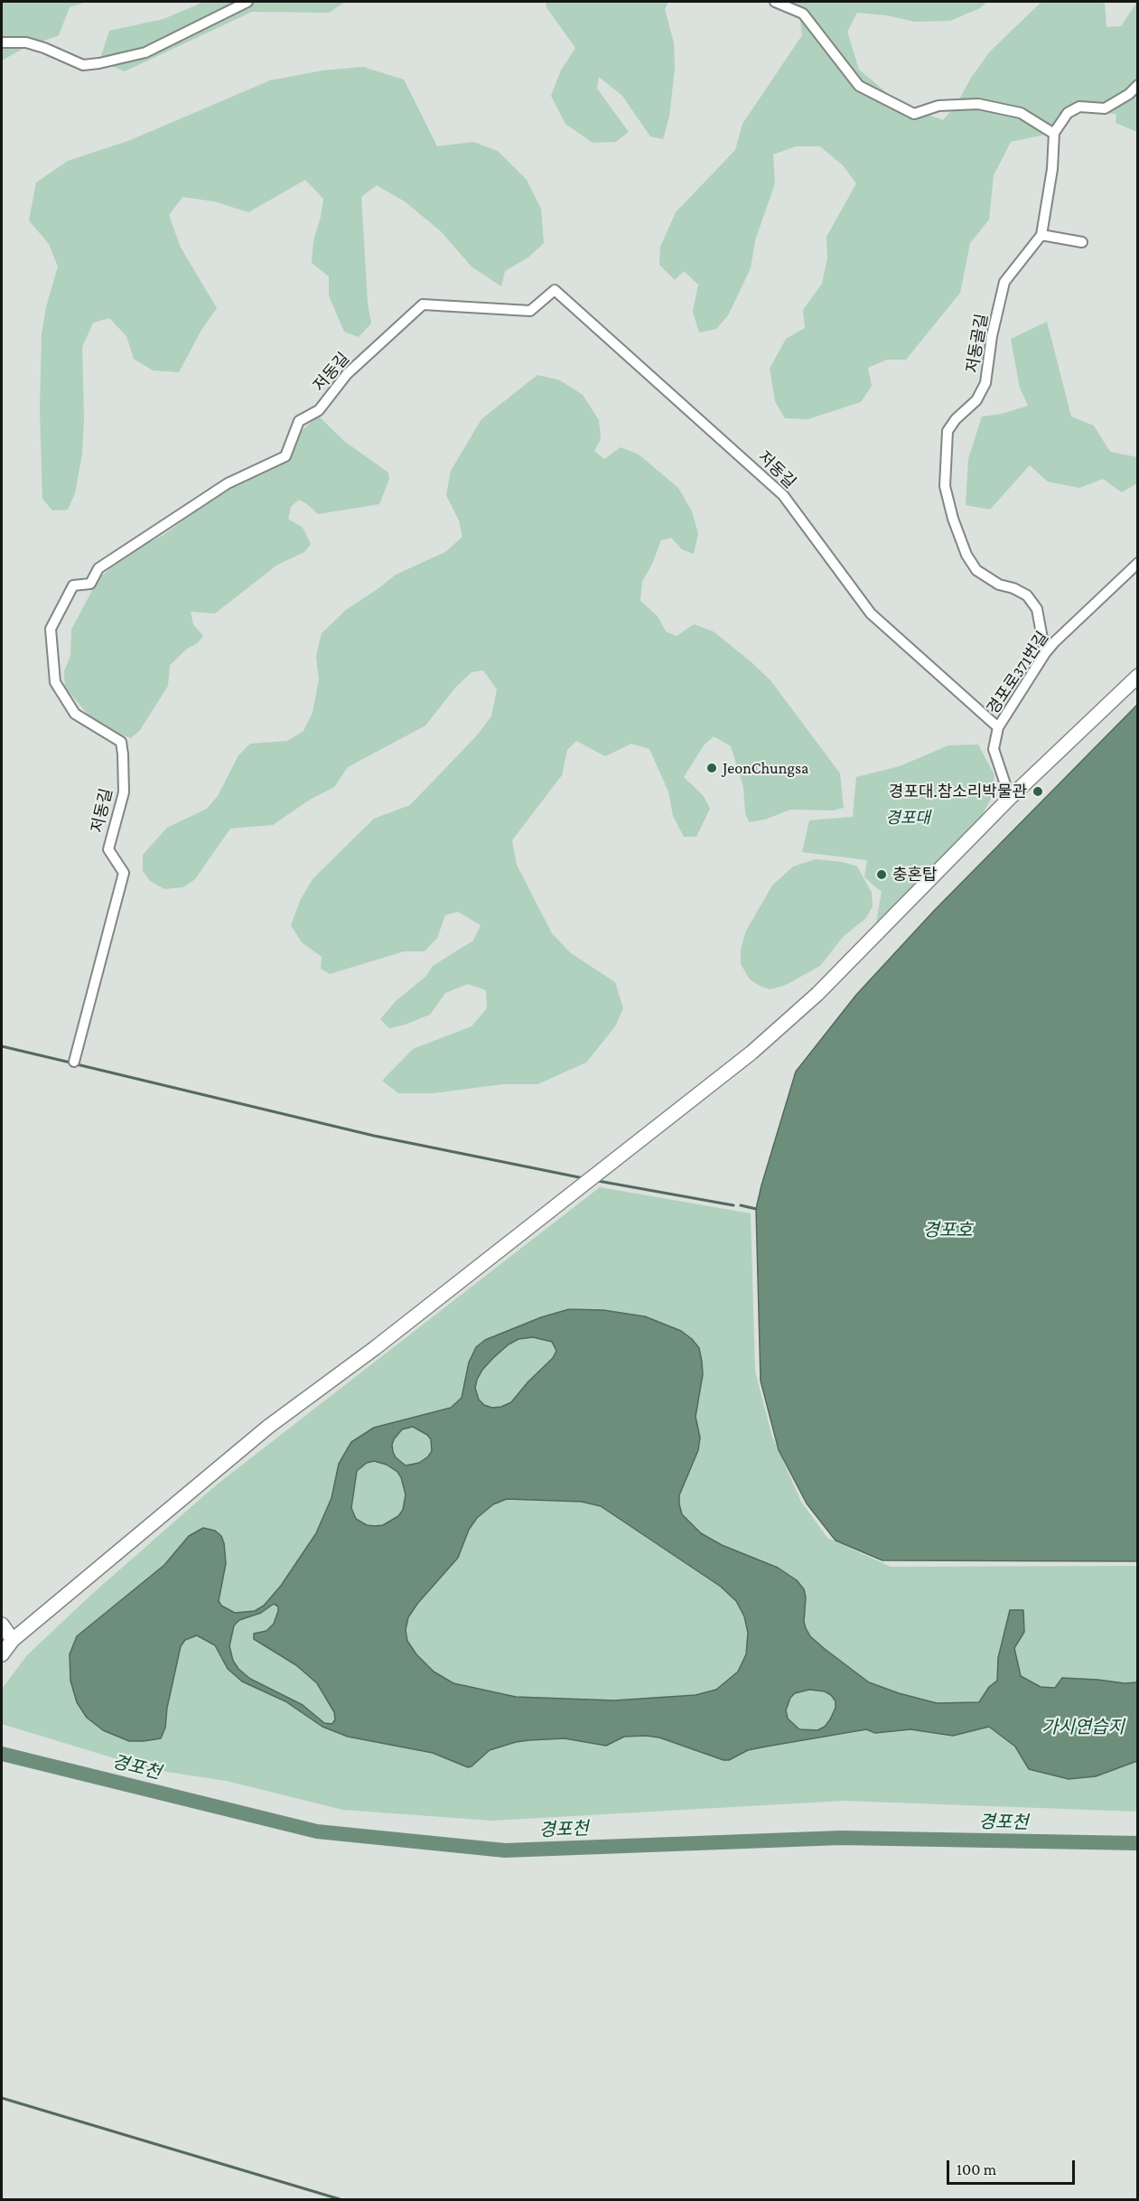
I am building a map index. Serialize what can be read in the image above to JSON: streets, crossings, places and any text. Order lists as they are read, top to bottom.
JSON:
{
  "streets": {
    "street": ["저동골길", "저동길", "경포로371번길"]
  },
  "crossings": [
    ["저동골길", "경포로371번길"],
    ["저동길", "경포로371번길"]
  ],
  "water": ["경포호", "가시연습지", "경포천"],
  "parks": ["경포대"],
  "places": ["JeonChungsa", "경포대.참소리박물관", "충혼탑"],
  "scale_bar": "100 m"
}
